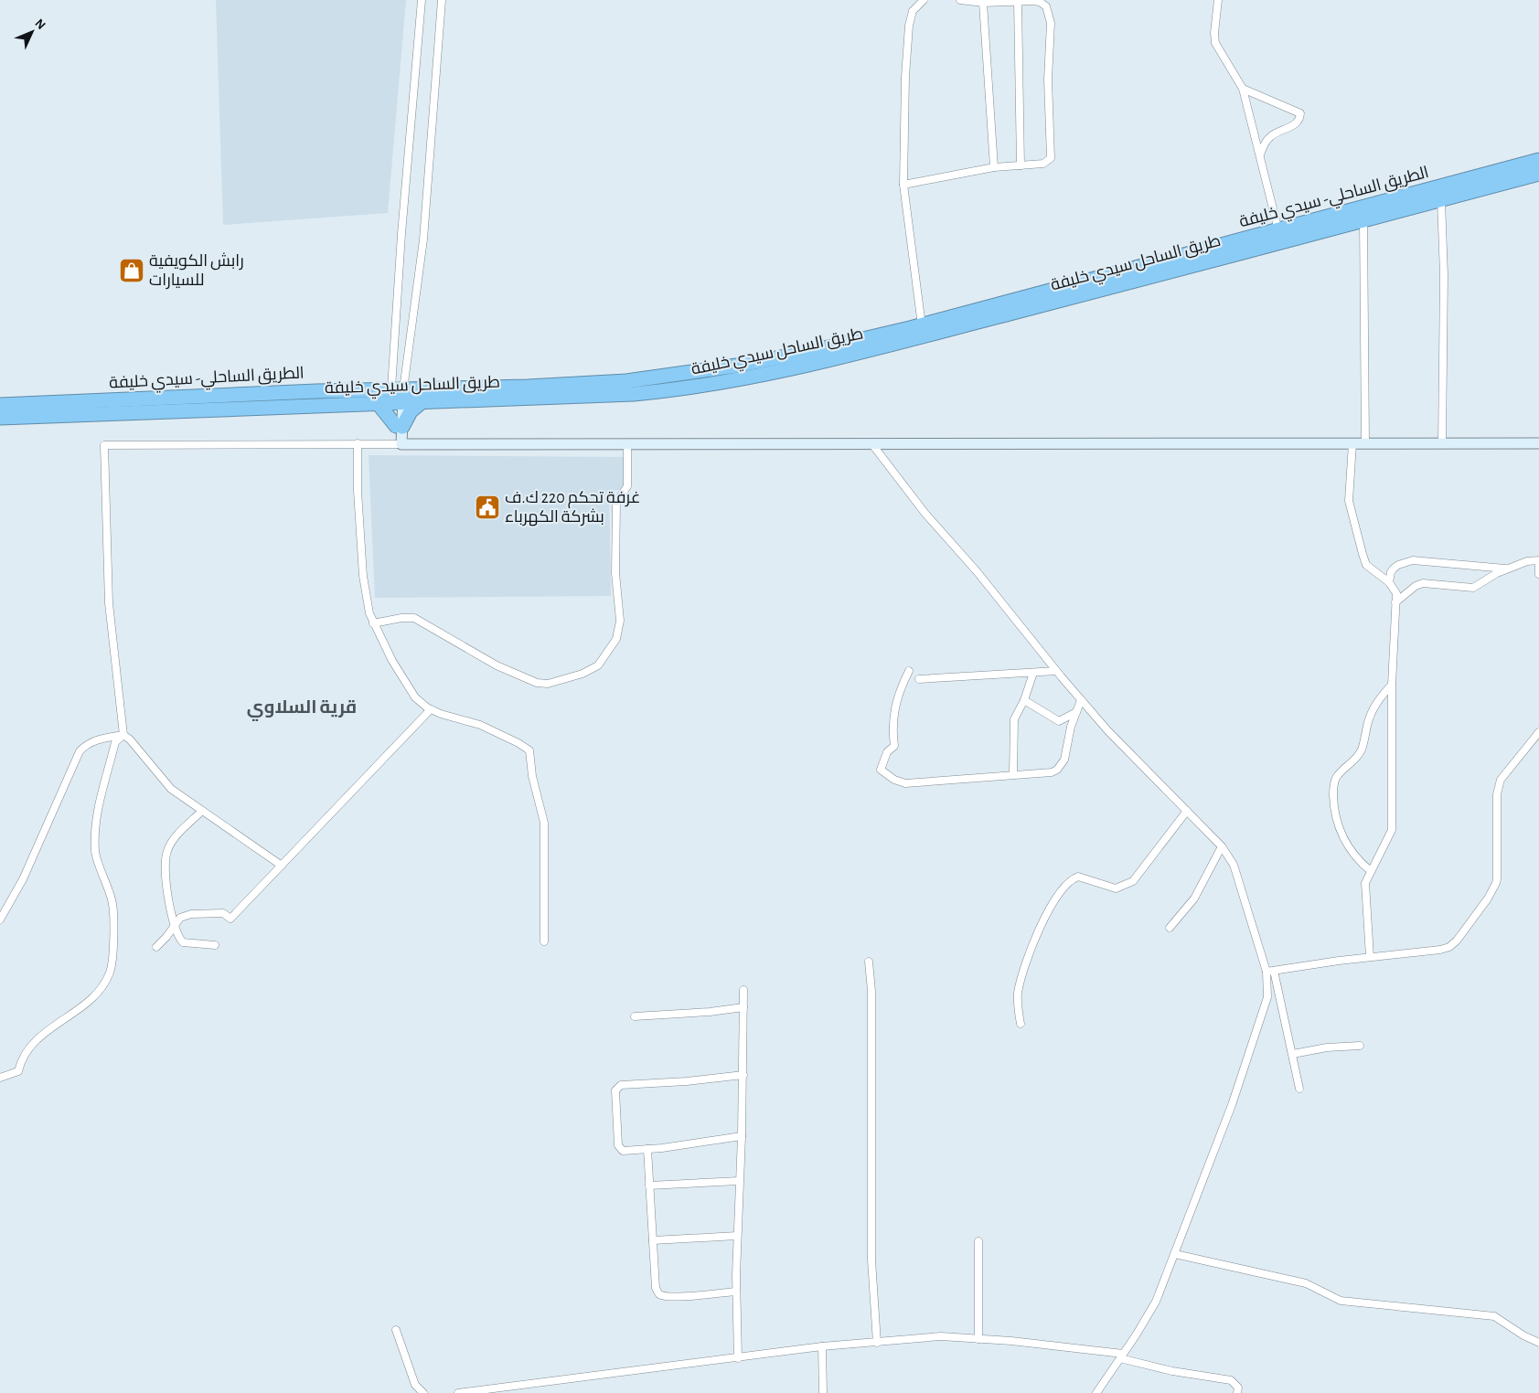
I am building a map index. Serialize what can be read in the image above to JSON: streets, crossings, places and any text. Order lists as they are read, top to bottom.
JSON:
{
  "streets": {
    "highway": ["الطريق الساحلي- سيدي خليفة", "طريق الساحل سيدي خليفة"]
  },
  "crossings": [
    ["الطريق الساحلي- سيدي خليفة", "طريق الساحل سيدي خليفة"]
  ],
  "districts": ["قرية السلاوي"],
  "places": {
    "shop": ["رابش الكويفية للسيارات"],
    "public building": ["غرفة تحكم 220 ك.ف بشركة الكهرباء"]
  },
  "north": "top right"
}
